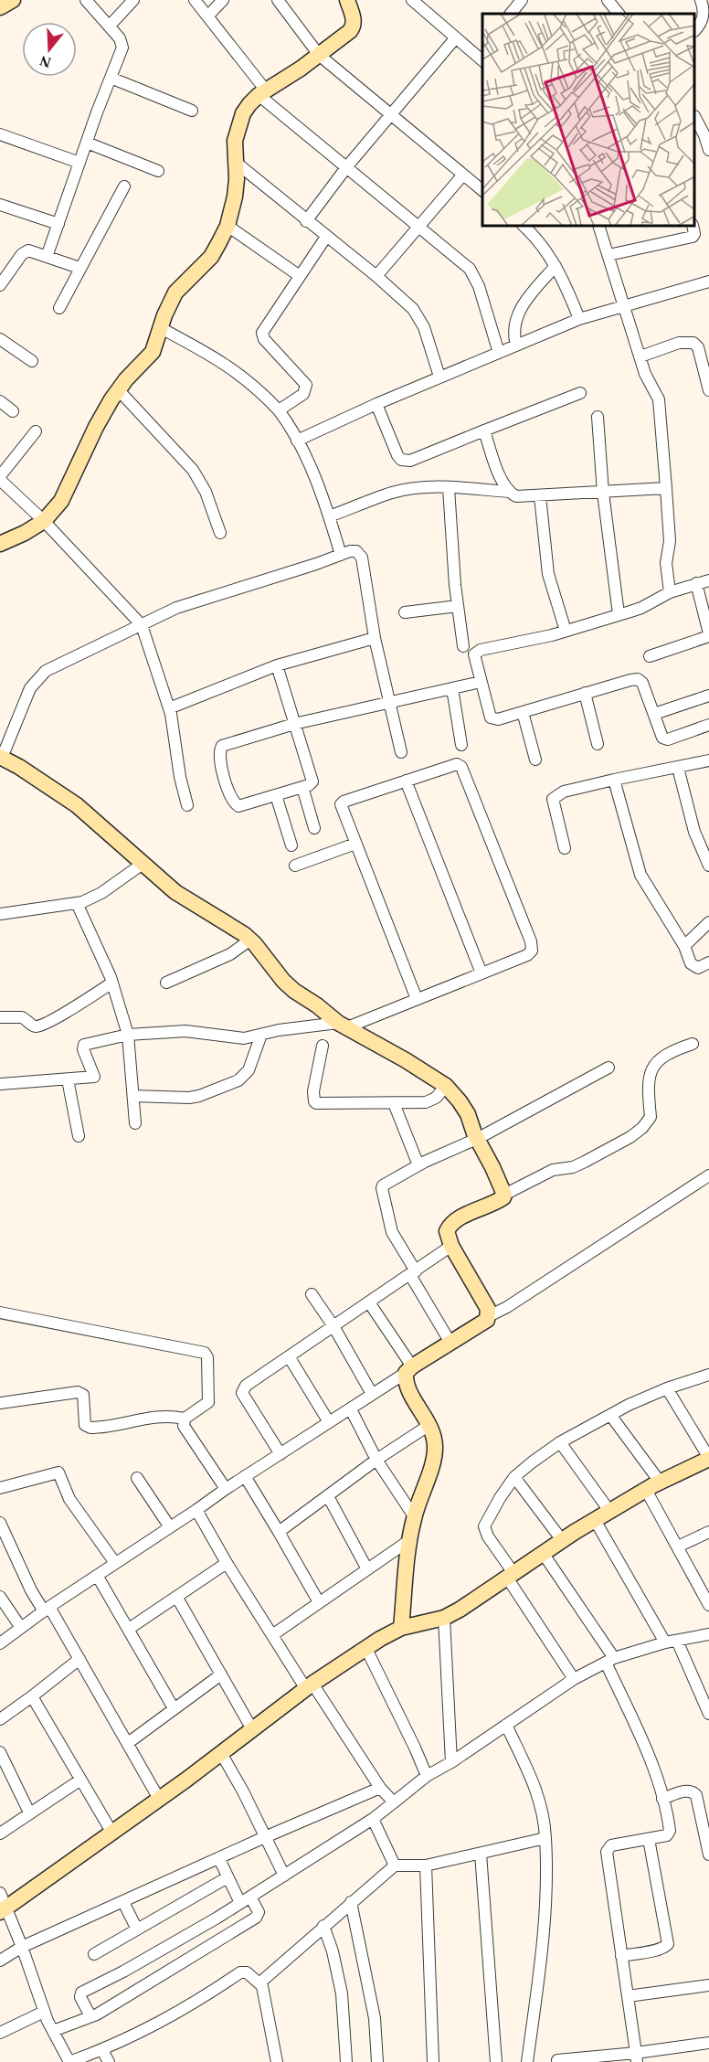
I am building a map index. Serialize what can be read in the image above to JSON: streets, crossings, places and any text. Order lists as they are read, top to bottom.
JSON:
{
  "north": "bottom"
}
